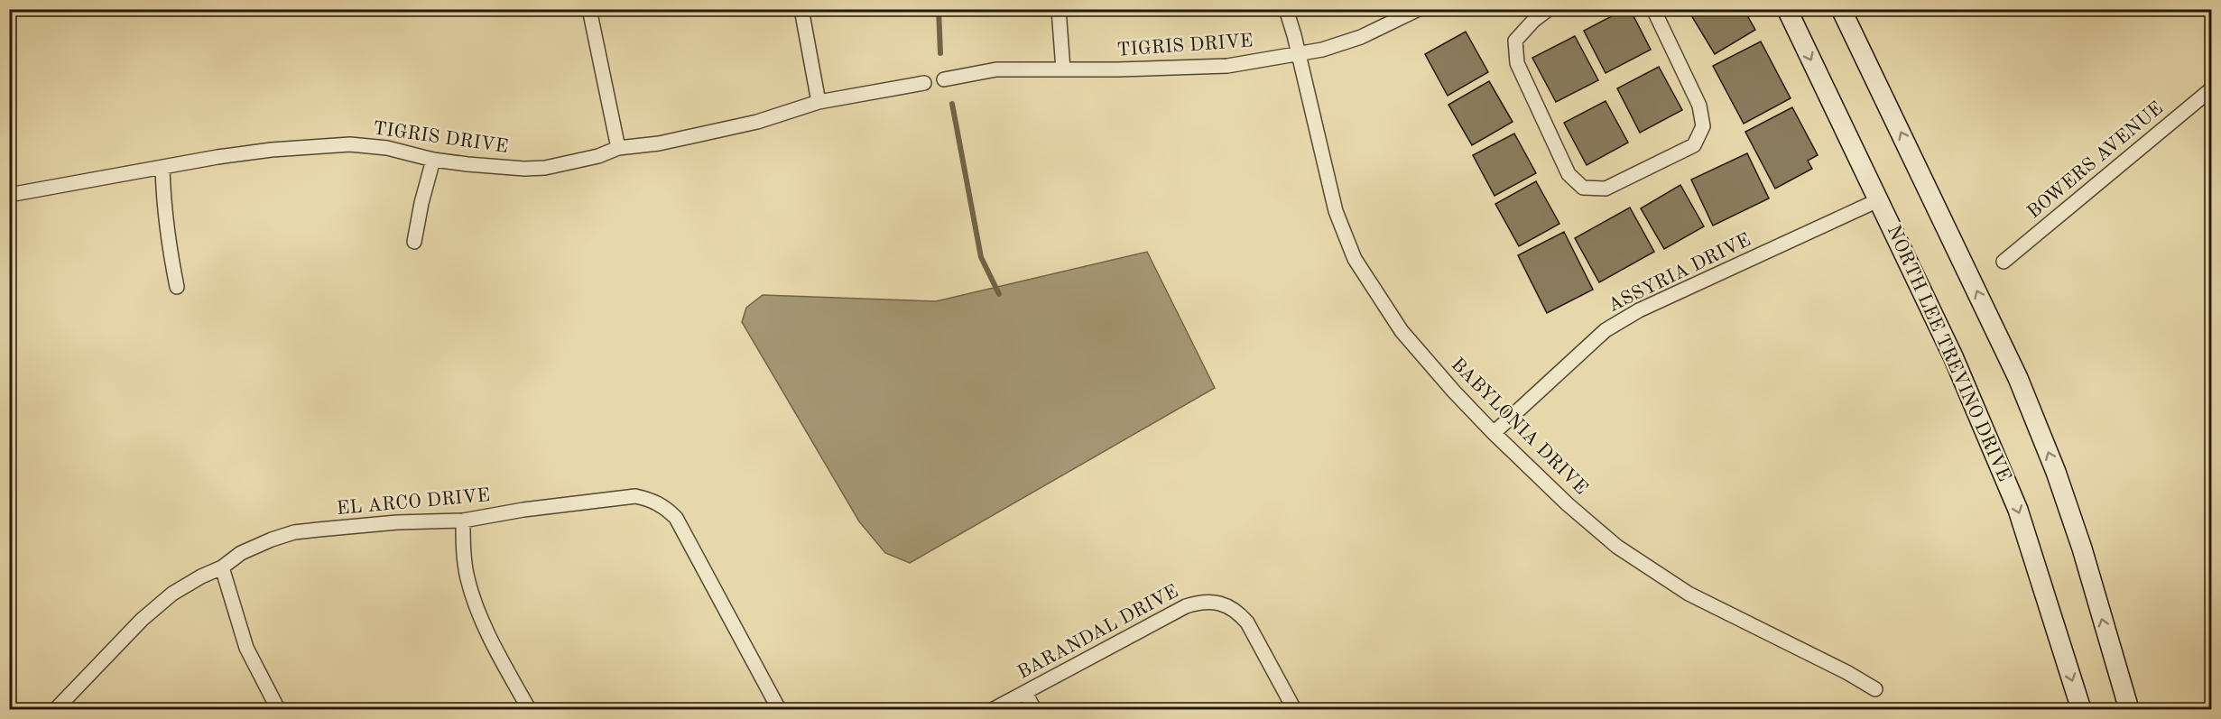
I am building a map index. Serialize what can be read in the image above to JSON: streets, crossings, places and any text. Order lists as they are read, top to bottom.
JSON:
{
  "streets": {
    "main road": ["NORTH LEE TREVINO DRIVE"],
    "street": [
      "TIGRIS DRIVE",
      "BOWERS AVENUE",
      "ASSYRIA DRIVE",
      "BABYLONIA DRIVE",
      "EL ARCO DRIVE",
      "BARANDAL DRIVE"
    ]
  },
  "crossings": [
    ["TIGRIS DRIVE", "BABYLONIA DRIVE"],
    ["ASSYRIA DRIVE", "NORTH LEE TREVINO DRIVE"],
    ["ASSYRIA DRIVE", "BABYLONIA DRIVE"]
  ]
}
